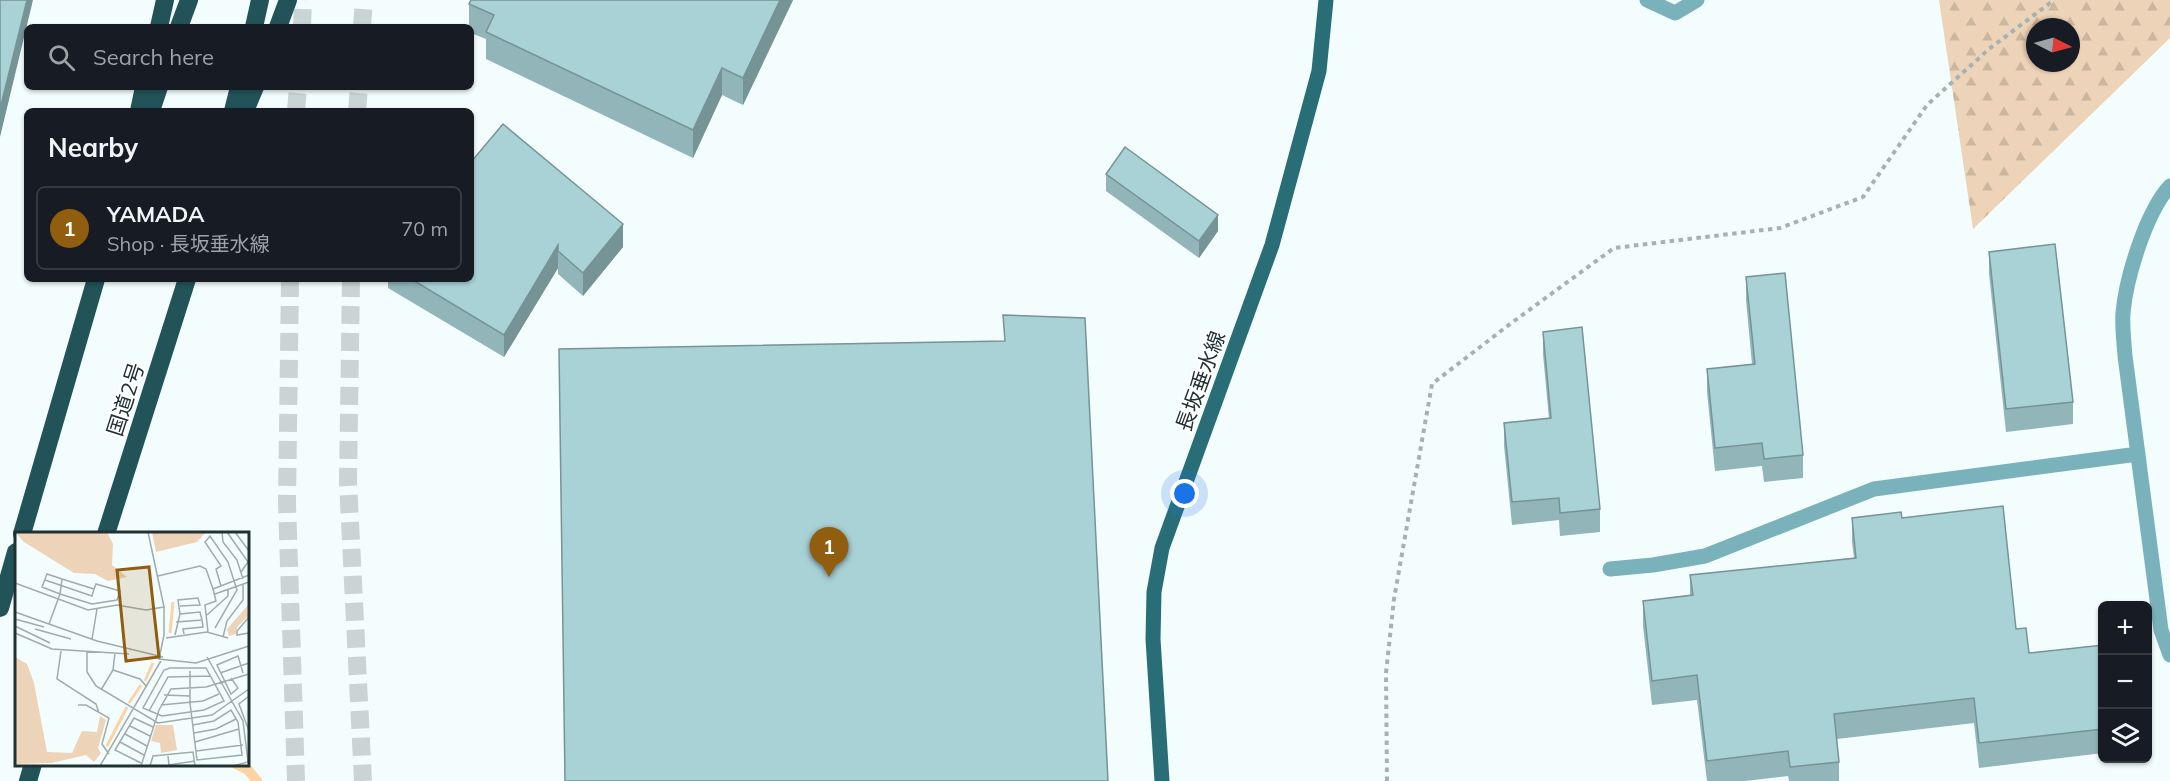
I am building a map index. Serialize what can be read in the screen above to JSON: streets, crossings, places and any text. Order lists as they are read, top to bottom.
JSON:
{
  "streets": {
    "highway": ["国道2号"],
    "main road": ["長坂垂水線"]
  },
  "north": "right",
  "page": {
    "search": "Search here",
    "heading": "Nearby",
    "list": [
      {
        "mark": "1",
        "name": "YAMADA",
        "note": "Shop · 長坂垂水線",
        "value": "70 m"
      }
    ],
    "pins": "1",
    "map_buttons": ["+", "−"]
  }
}
